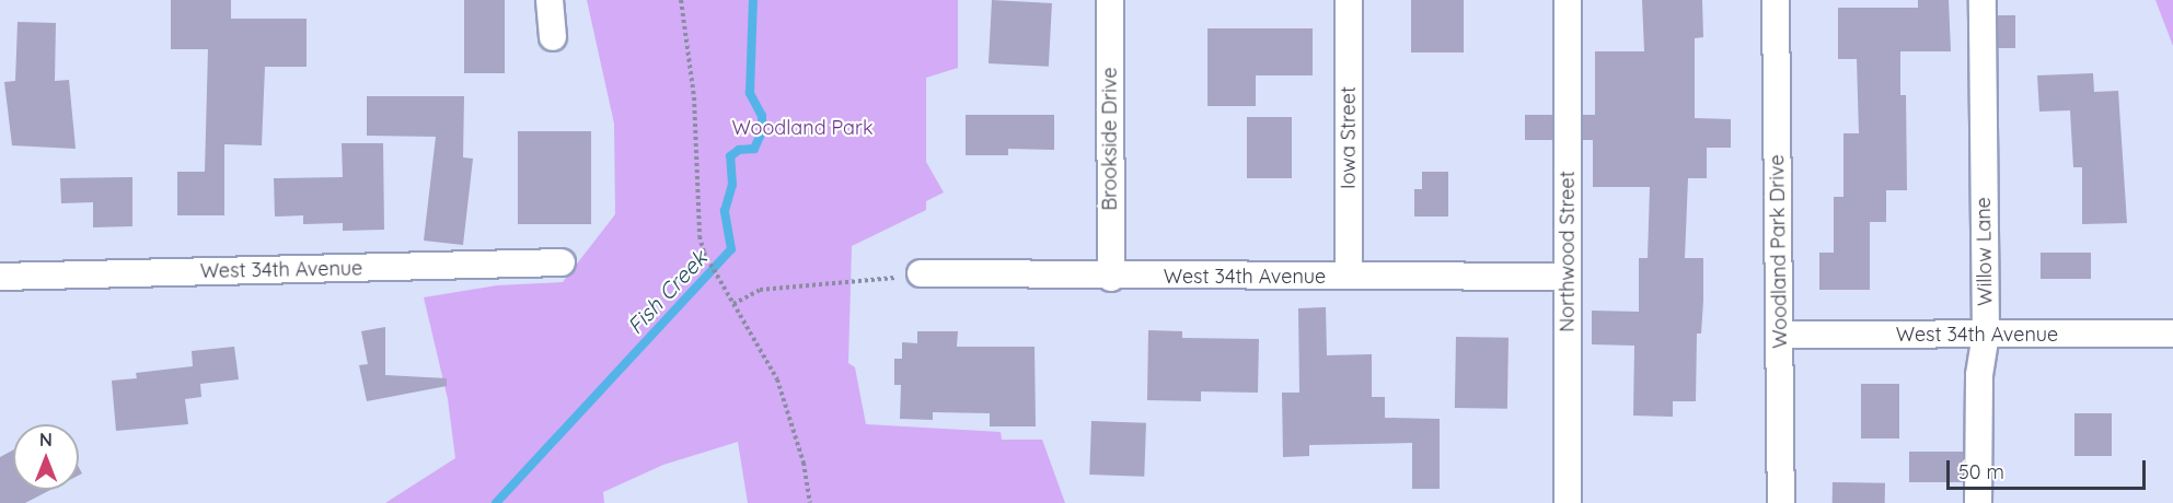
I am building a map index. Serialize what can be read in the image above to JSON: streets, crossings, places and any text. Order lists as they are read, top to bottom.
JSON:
{
  "streets": {
    "street": [
      "Iowa Street",
      "Brookside Drive",
      "Northwood Street",
      "Woodland Park Drive",
      "Willow Lane",
      "West 34th Avenue"
    ]
  },
  "crossings": [
    ["Iowa Street", "West 34th Avenue"],
    ["Brookside Drive", "West 34th Avenue"],
    ["Northwood Street", "West 34th Avenue"],
    ["Woodland Park Drive", "West 34th Avenue"],
    ["Willow Lane", "West 34th Avenue"]
  ],
  "water": ["Fish Creek"],
  "parks": ["Woodland Park"],
  "scale_bar": "50 m",
  "north": "top"
}
